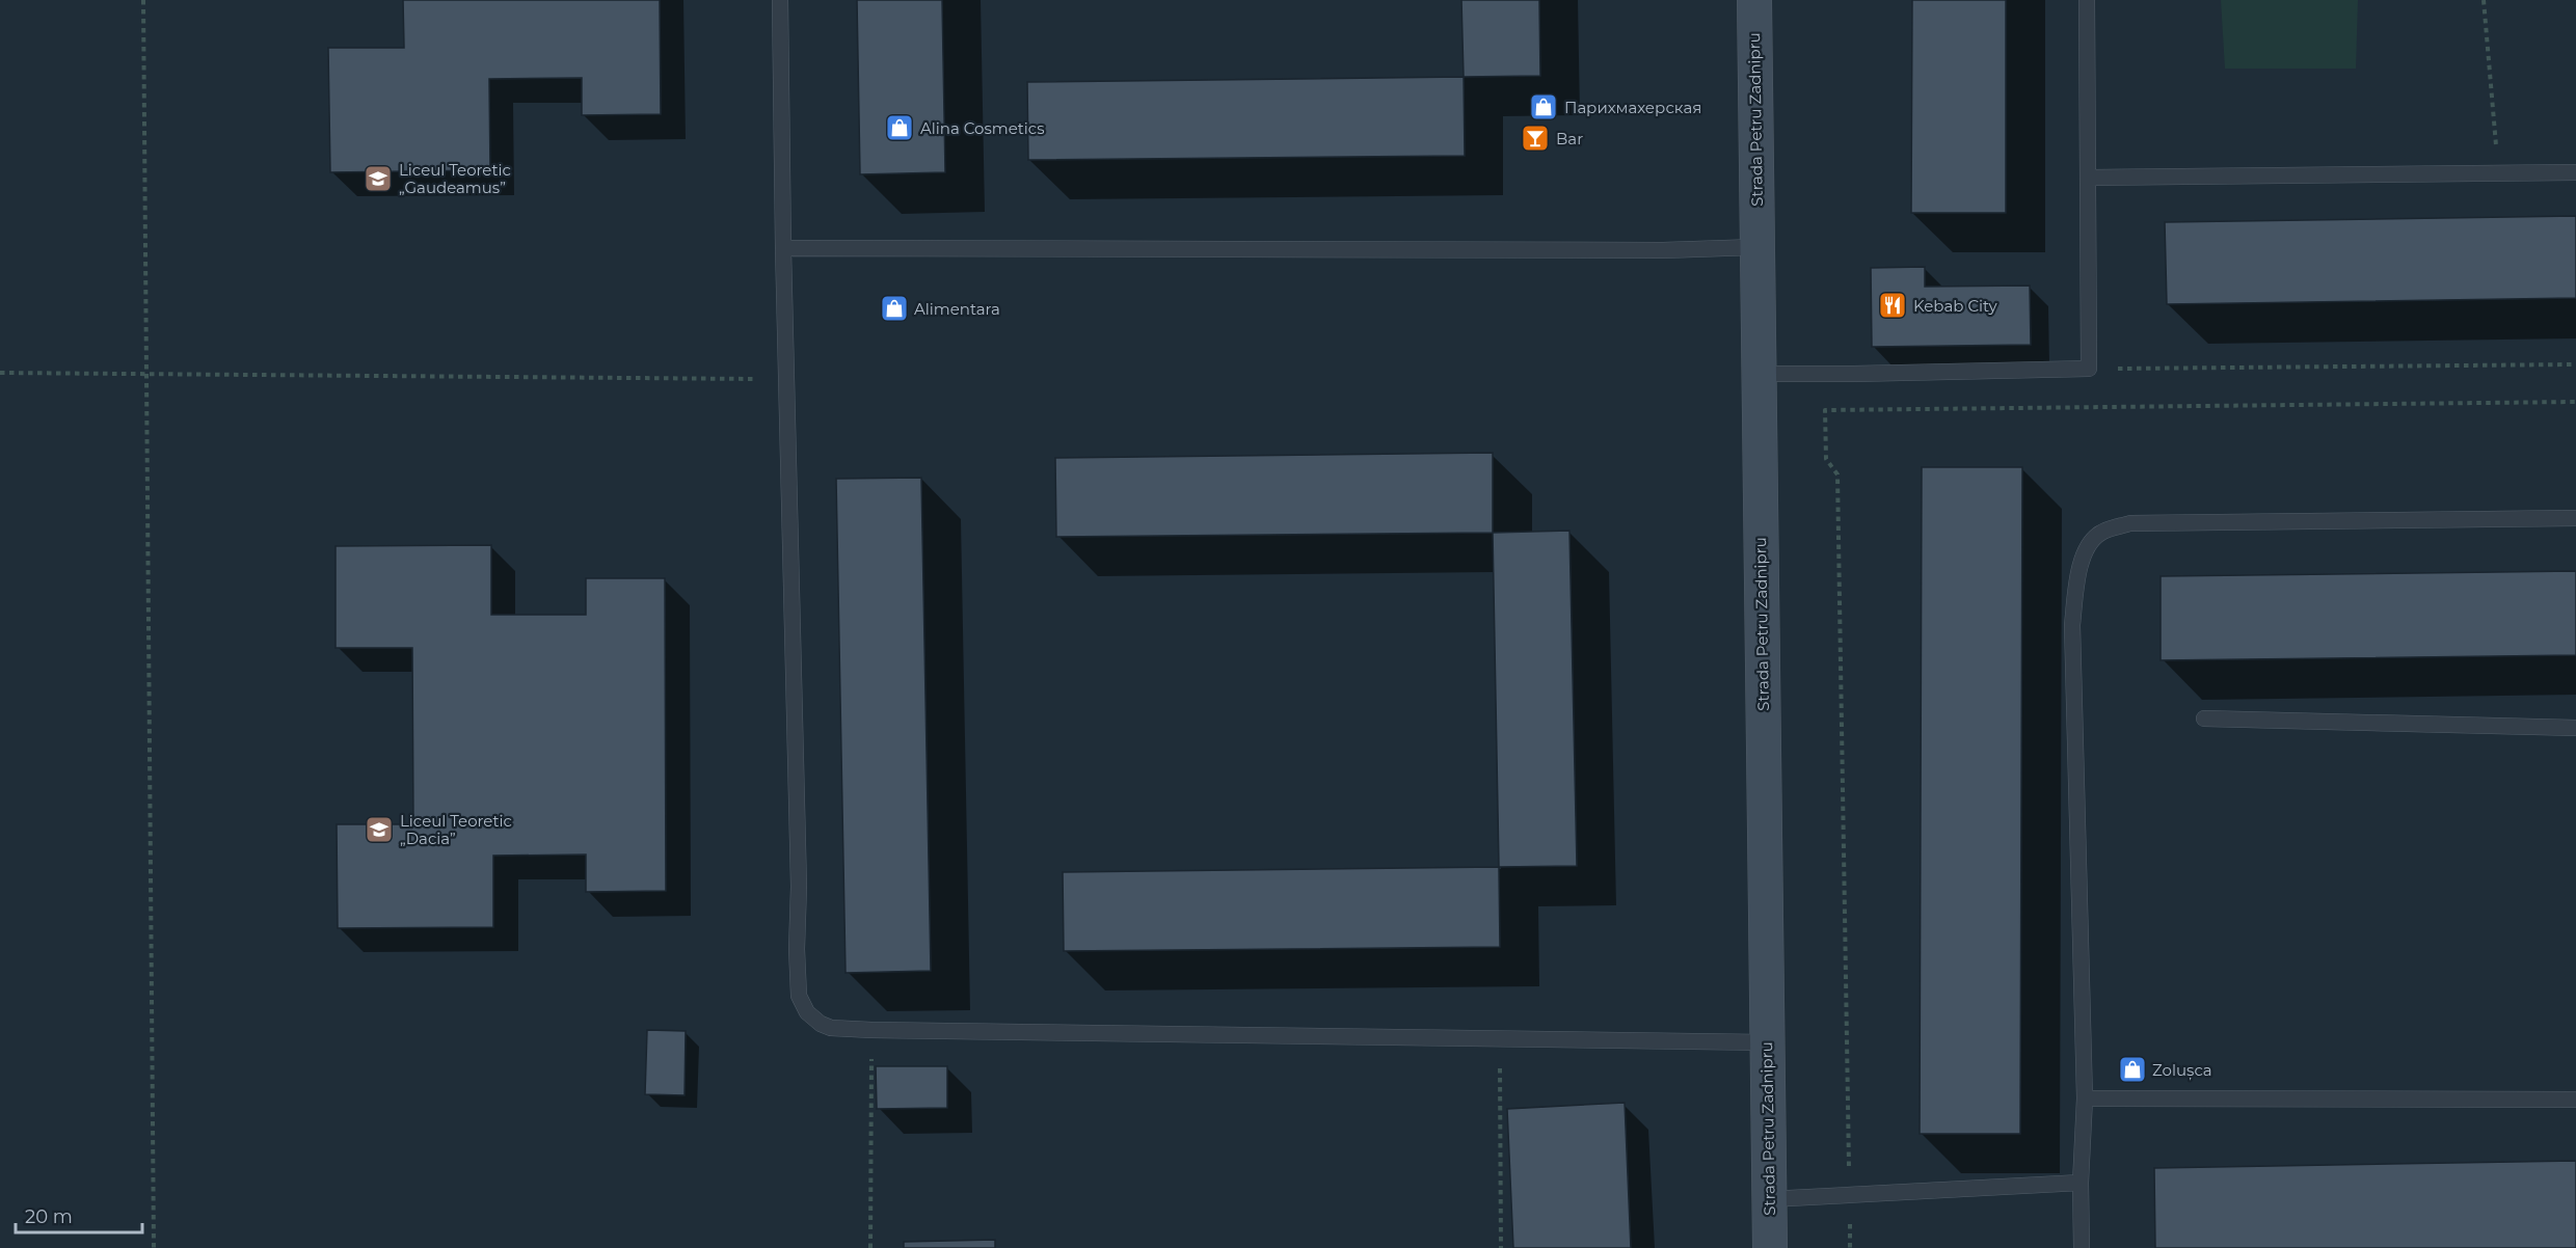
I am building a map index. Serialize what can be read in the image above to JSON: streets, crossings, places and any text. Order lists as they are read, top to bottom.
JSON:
{
  "streets": {
    "street": ["Strada Petru Zadnipru"]
  },
  "places": {
    "shop": [
      "Парихмахерская",
      "Alina Cosmetics",
      "Alimentara",
      "Zolușca"
    ],
    "bar": ["Bar"],
    "school or university": ["Liceul Teoretic „Gaudeamus”", "Liceul Teoretic „Dacia”"],
    "restaurant": ["Kebab City"]
  },
  "scale_bar": "20 m"
}
